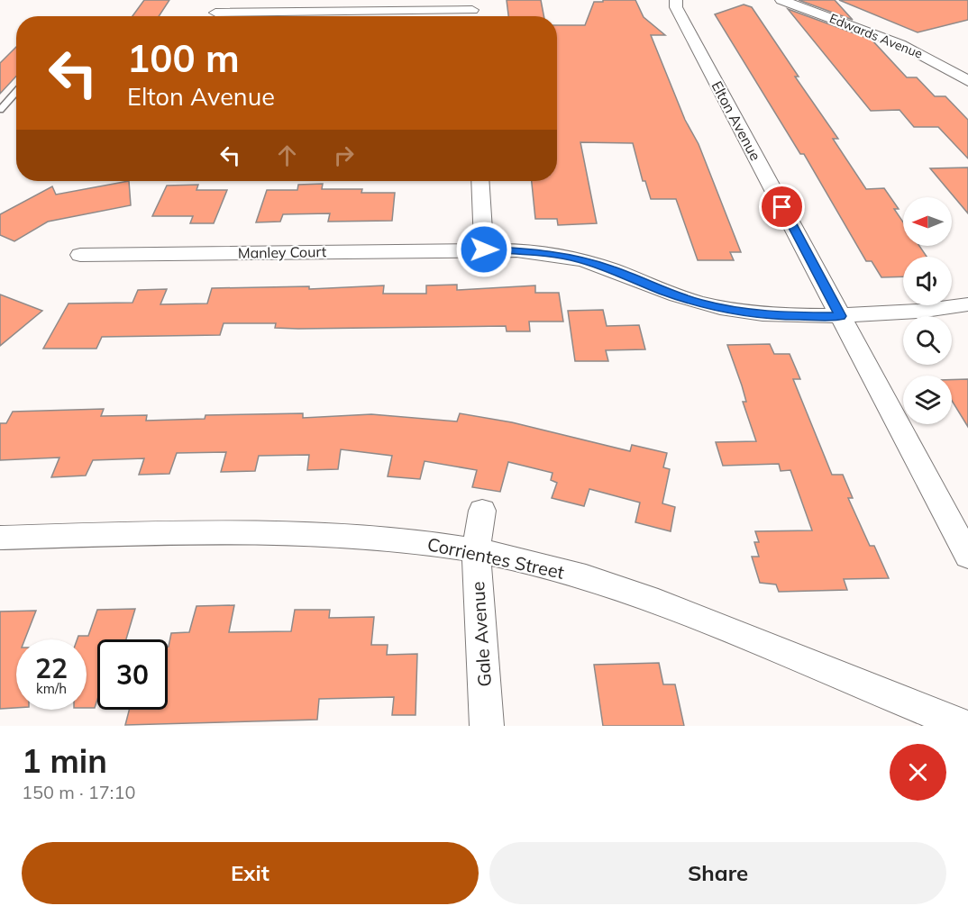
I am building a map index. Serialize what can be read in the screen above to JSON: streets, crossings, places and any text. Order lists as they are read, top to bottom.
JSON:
{
  "streets": {
    "street": [
      "Edwards Avenue",
      "Elton Avenue",
      "Manley Court",
      "Corrientes Street",
      "Gale Avenue"
    ]
  },
  "crossings": [
    ["Elton Avenue", "Manley Court"],
    ["Corrientes Street", "Gale Avenue"]
  ],
  "north": "left",
  "page": {
    "turn": ["100 m", "Elton Avenue"],
    "speed": "22 km/h",
    "limit": "30",
    "heading": ["1 min", "150 m · 17:10"],
    "buttons": ["Exit", "Share"]
  }
}
